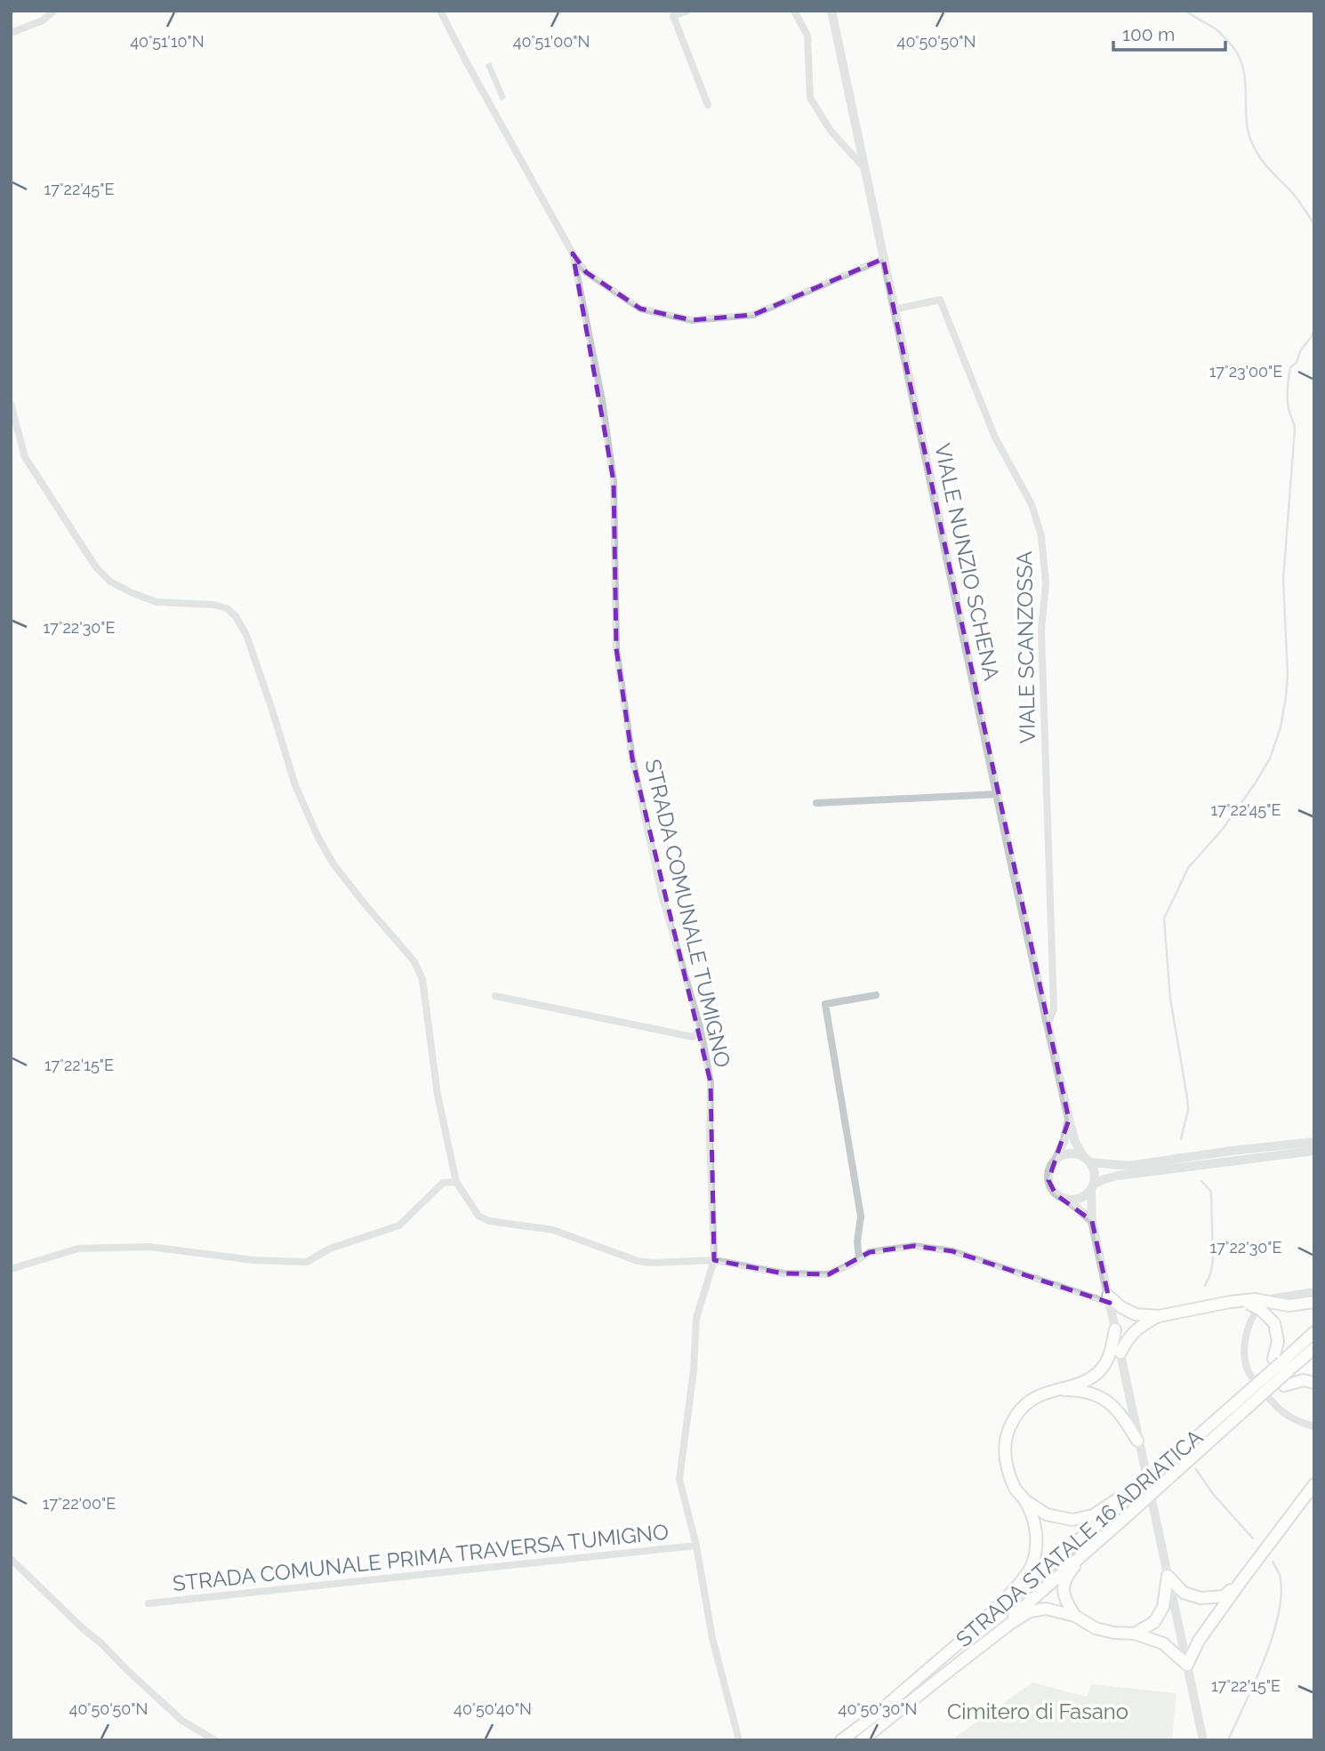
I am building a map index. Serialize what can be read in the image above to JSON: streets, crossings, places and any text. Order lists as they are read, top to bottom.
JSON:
{
  "streets": {
    "highway": ["STRADA STATALE 16 ADRIATICA"],
    "street": [
      "VIALE NUNZIO SCHENA",
      "VIALE SCANZOSSA",
      "STRADA COMUNALE TUMIGNO",
      "STRADA COMUNALE PRIMA TRAVERSA TUMIGNO"
    ]
  },
  "crossings": [
    ["VIALE NUNZIO SCHENA", "VIALE SCANZOSSA"],
    ["STRADA COMUNALE TUMIGNO", "STRADA COMUNALE PRIMA TRAVERSA TUMIGNO"]
  ],
  "parks": ["Cimitero di Fasano"],
  "scale_bar": "100 m",
  "coordinates": [
    "40°51'10\"N",
    "40°51'00\"N",
    "40°50'50\"N",
    "17°22'45\"E",
    "17°23'00\"E",
    "17°22'30\"E",
    "17°22'15\"E",
    "17°22'00\"E",
    "40°50'40\"N",
    "40°50'30\"N"
  ]
}
